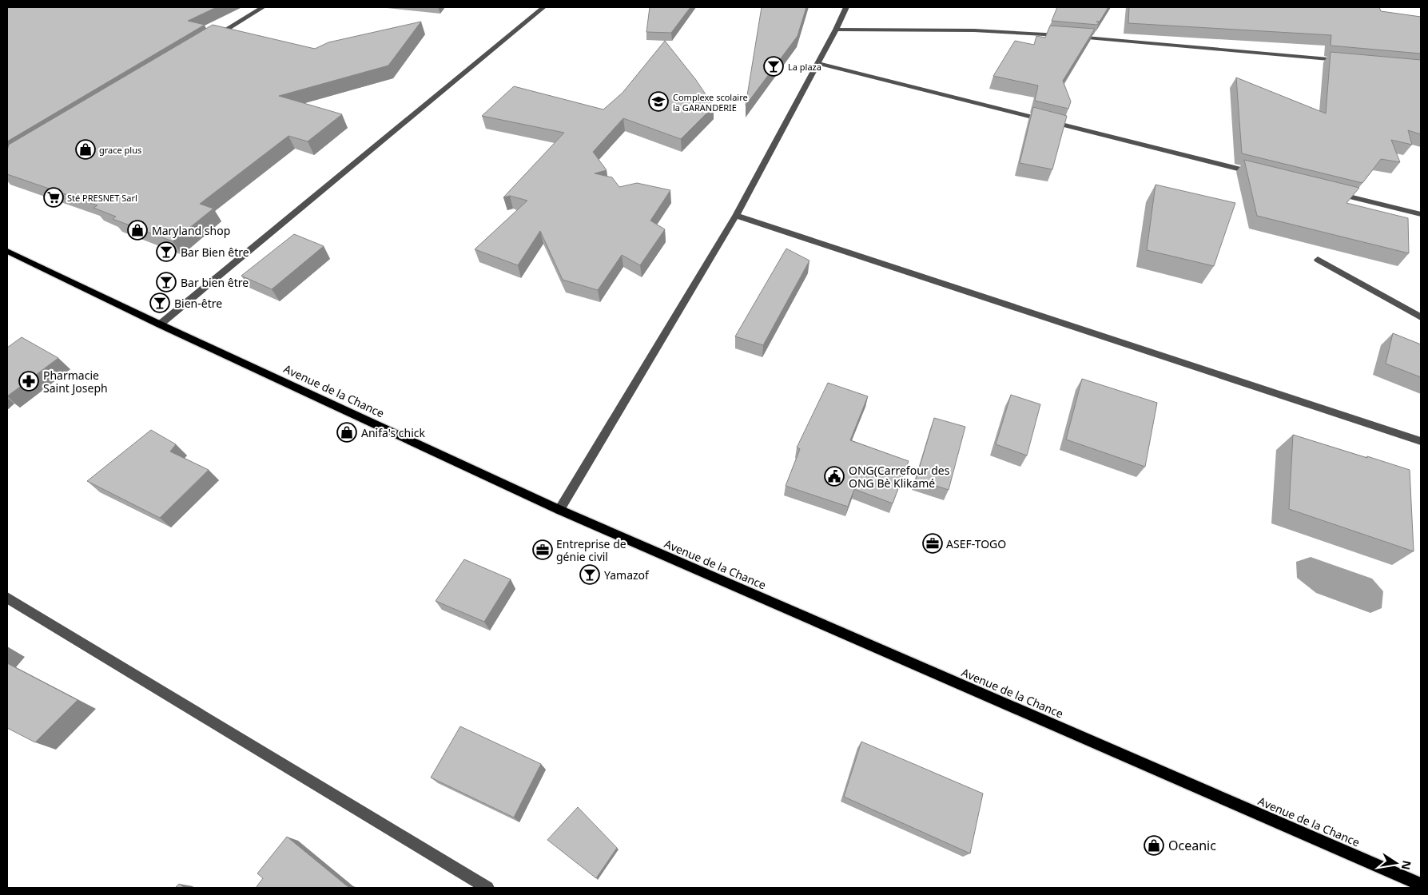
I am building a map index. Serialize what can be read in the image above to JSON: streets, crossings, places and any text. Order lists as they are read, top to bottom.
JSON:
{
  "streets": {
    "main road": ["Avenue de la Chance"]
  },
  "places": {
    "bar": [
      "La plaza",
      "Bar Bien être",
      "Bar bien être",
      "Bien-être",
      "Yamazof"
    ],
    "school or university": ["Complexe scolaire la GARANDERIE"],
    "shop": [
      "grace plus",
      "Maryland shop",
      "Anifa's chick",
      "Oceanic"
    ],
    "supermarket": ["Sté PRESNET Sarl"],
    "pharmacy": ["Pharmacie Saint Joseph"],
    "public building": ["ONG(Carrefour des ONG Bè Klikamé"],
    "office": ["ASEF-TOGO", "Entreprise de génie civil"]
  },
  "north": "right"
}
